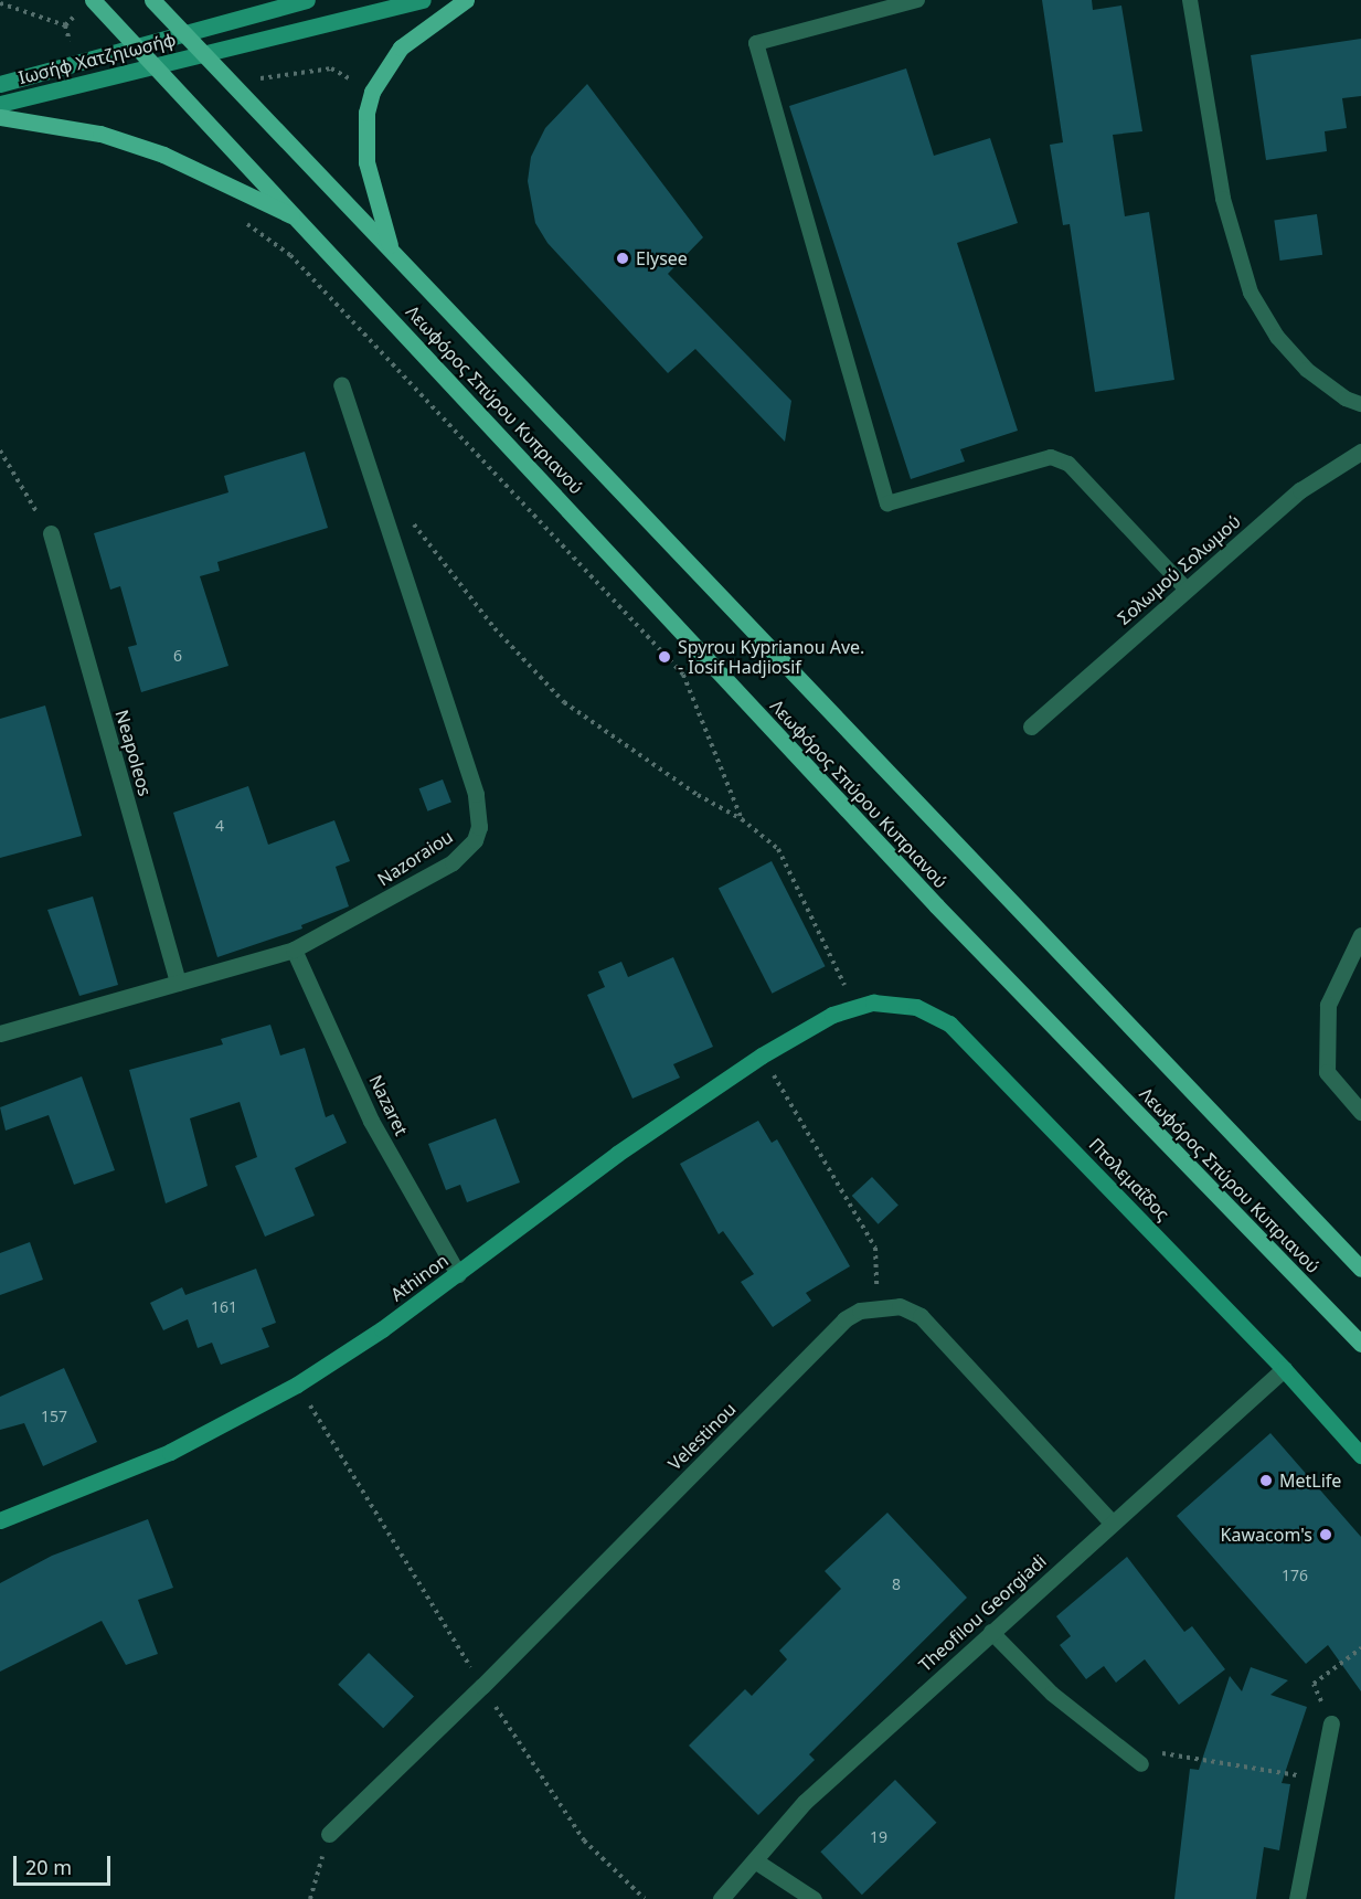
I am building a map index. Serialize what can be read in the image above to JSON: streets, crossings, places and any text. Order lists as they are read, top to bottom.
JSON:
{
  "streets": {
    "main road": ["Λεωφόρος Σπύρου Κυπριανού"],
    "street": [
      "Ιωσήφ Χατζηιωσήφ",
      "Σολωμού Σολωμού",
      "Neapoleos",
      "Nazoraiou",
      "Nazaret",
      "Πτολεμαΐδος",
      "Athinon",
      "Velestinou",
      "Theofilou Georgiadi"
    ]
  },
  "crossings": [
    ["Ιωσήφ Χατζηιωσήφ", "Λεωφόρος Σπύρου Κυπριανού"],
    ["Neapoleos", "Nazoraiou"],
    ["Nazoraiou", "Nazaret"],
    ["Nazaret", "Athinon"],
    ["Πτολεμαΐδος", "Athinon"],
    ["Πτολεμαΐδος", "Theofilou Georgiadi"],
    ["Velestinou", "Theofilou Georgiadi"]
  ],
  "places": [
    "Elysee",
    "Spyrou Kyprianou Ave. - Iosif Hadjiosif",
    "MetLife",
    "Kawacom's"
  ],
  "house_numbers": [
    "6",
    "4",
    "161",
    "157",
    "176",
    "8",
    "19"
  ],
  "scale_bar": "20 m"
}
